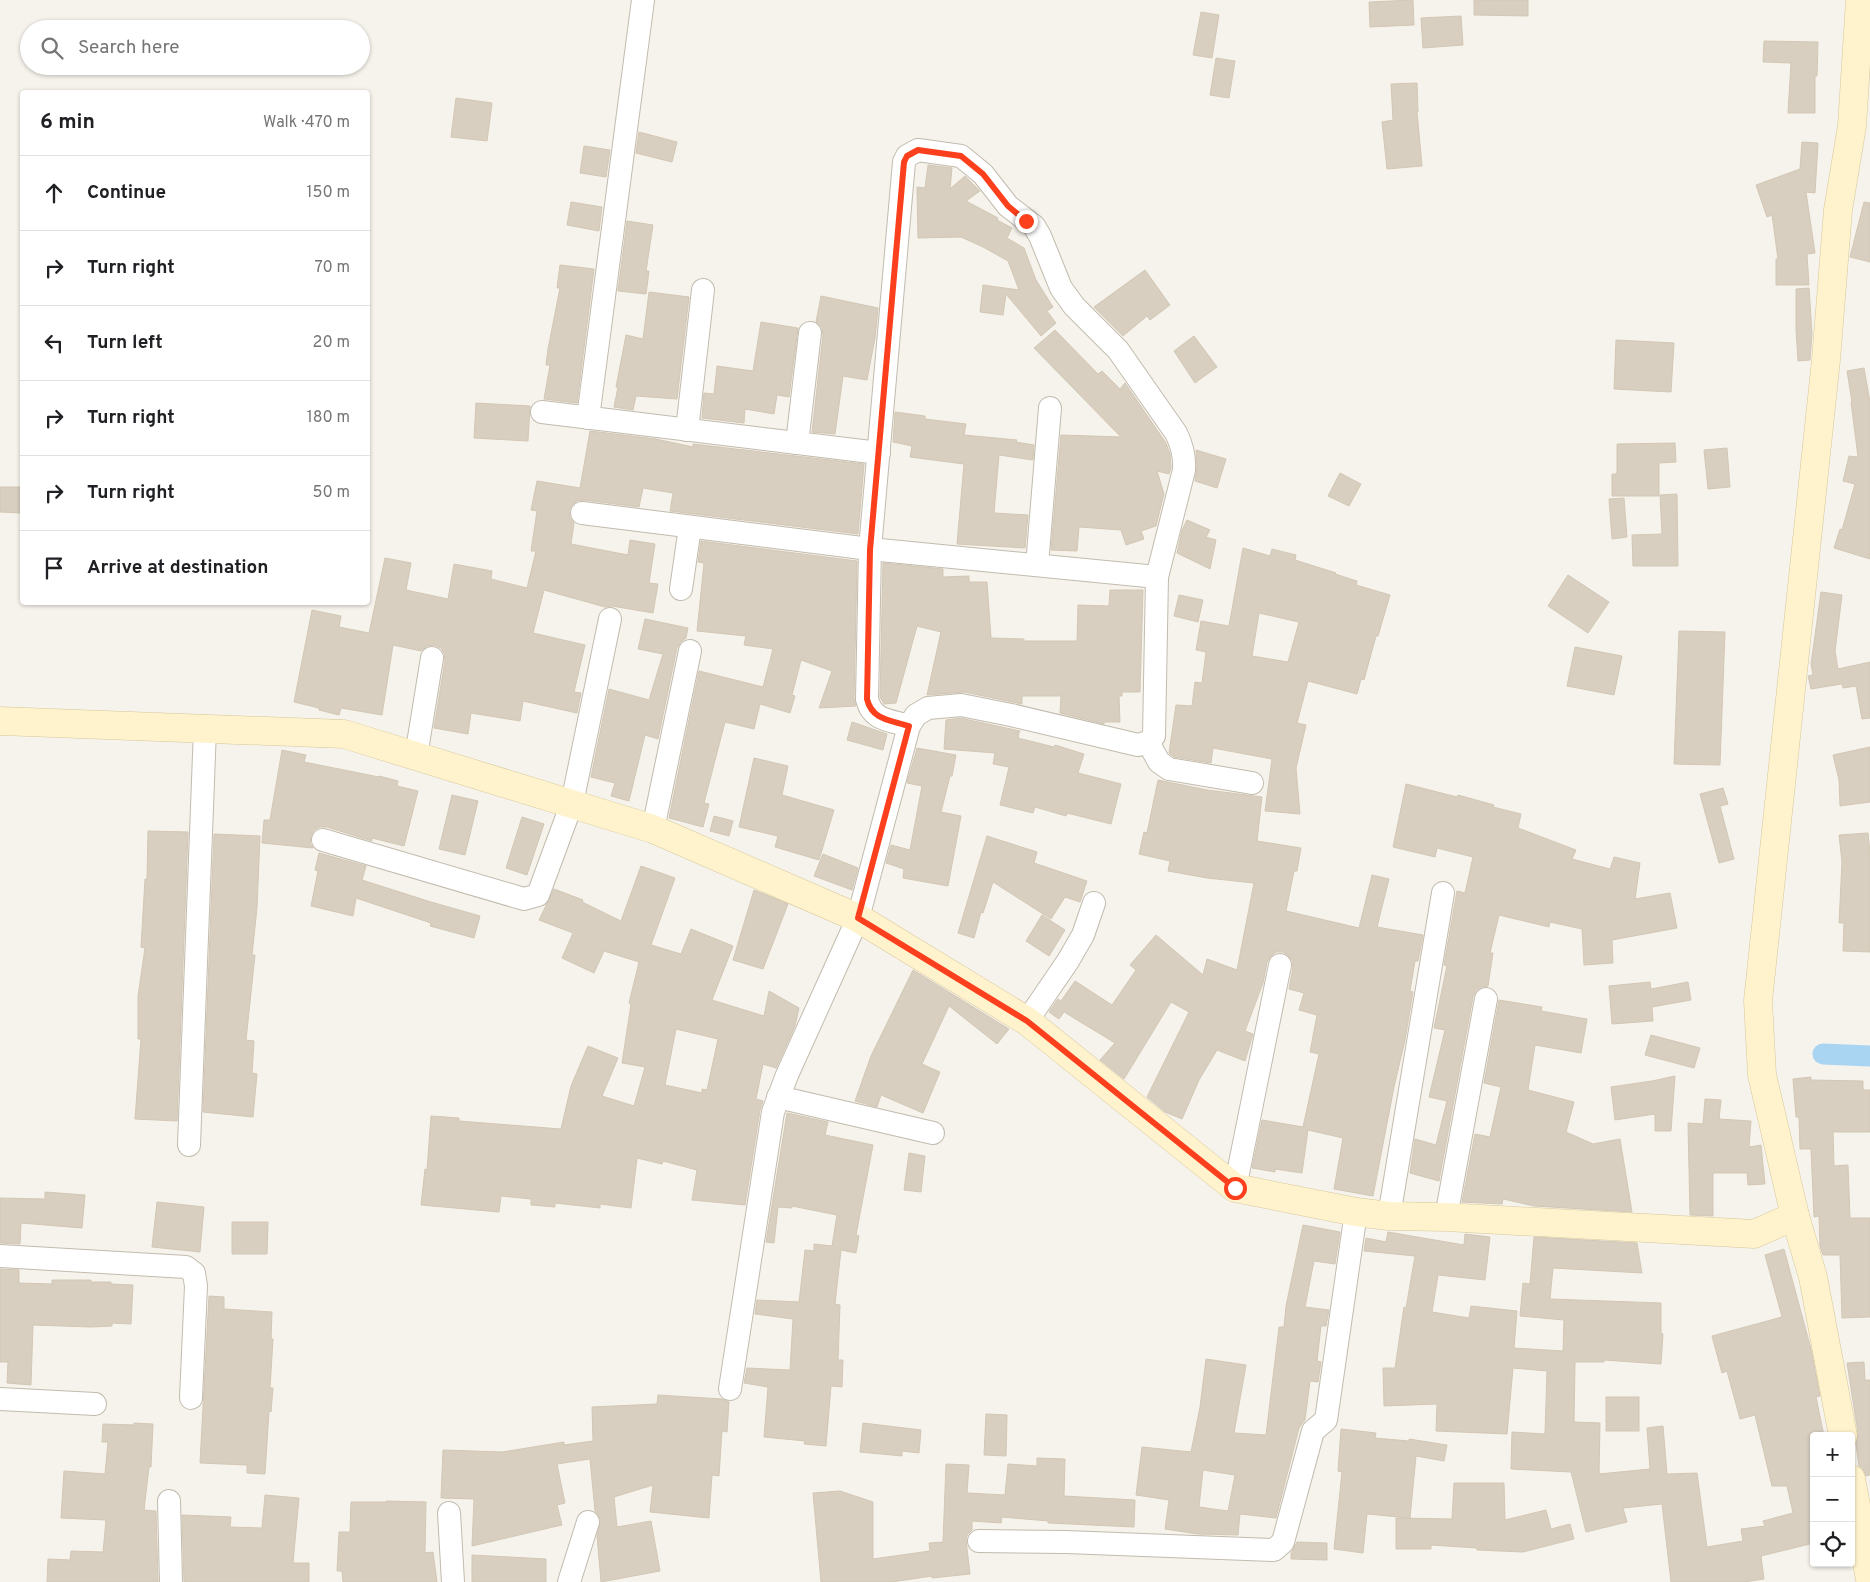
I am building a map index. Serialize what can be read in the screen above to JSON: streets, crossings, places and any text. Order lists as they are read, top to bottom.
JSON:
{
  "page": {
    "search": "Search here",
    "heading": ["6 min", "Walk · 470 m"],
    "list": [
      ["Continue", "150 m"],
      ["Turn right", "70 m"],
      ["Turn left", "20 m"],
      ["Turn right", "180 m"],
      ["Turn right", "50 m"],
      "Arrive at destination"
    ],
    "map_buttons": ["+", "−"]
  }
}
